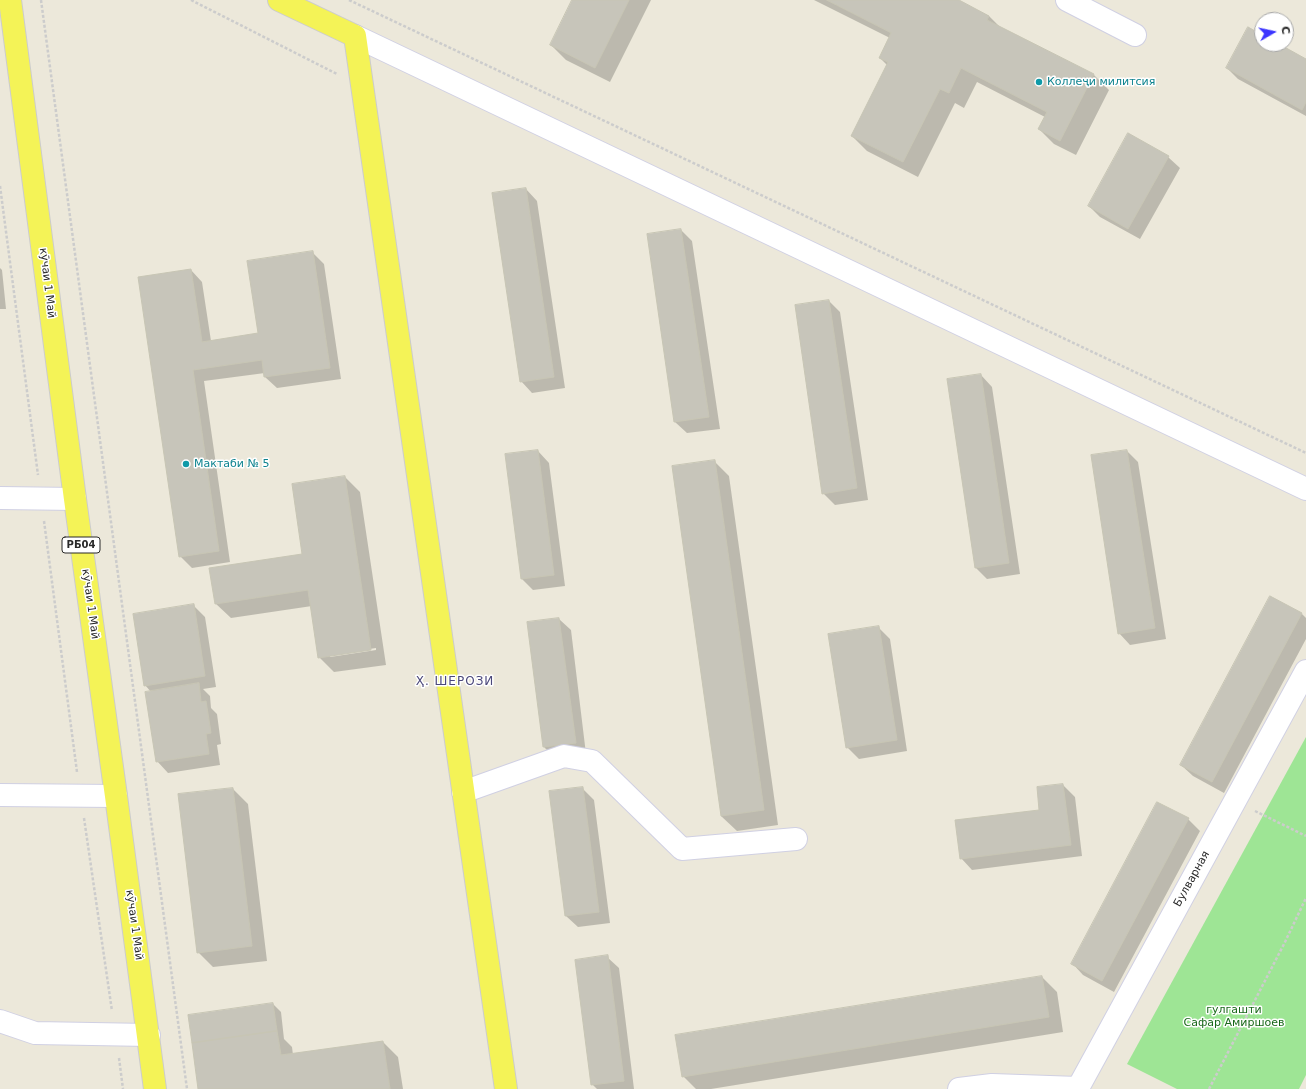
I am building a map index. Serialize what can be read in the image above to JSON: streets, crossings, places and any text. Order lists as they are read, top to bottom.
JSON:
{
  "streets": {
    "main road": ["кӯчаи 1 Май", "РБ04"],
    "street": ["Булварная"]
  },
  "districts": ["Ҳ. ШЕРОЗИ"],
  "parks": ["гулгашти Сафар Амиршоев"],
  "places": ["Коллеҷи милитсия", "Мактаби № 5"],
  "north": "right"
}
